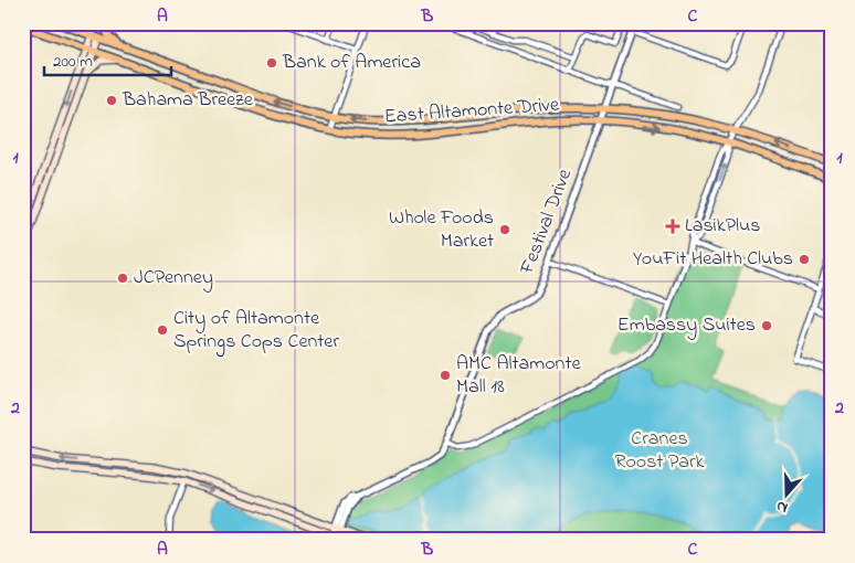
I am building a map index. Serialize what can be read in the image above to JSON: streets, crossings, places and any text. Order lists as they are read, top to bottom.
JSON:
{
  "streets": {
    "main road": ["East Altamonte Drive"],
    "street": ["Festival Drive"]
  },
  "crossings": [
    ["East Altamonte Drive", "Festival Drive"]
  ],
  "parks": ["Cranes Roost Park"],
  "places": {
    "other": [
      "Bank of America",
      "Bahama Breeze",
      "Whole Foods Market",
      "YouFit Health Clubs",
      "JCPenney",
      "Embassy Suites",
      "City of Altamonte Springs Cops Center",
      "AMC Altamonte Mall 18"
    ],
    "health": ["LasikPlus"]
  },
  "scale_bar": "200 m",
  "north": "bottom",
  "grid": {
    "columns": ["A", "B", "C"],
    "rows": ["1", "2"]
  }
}
